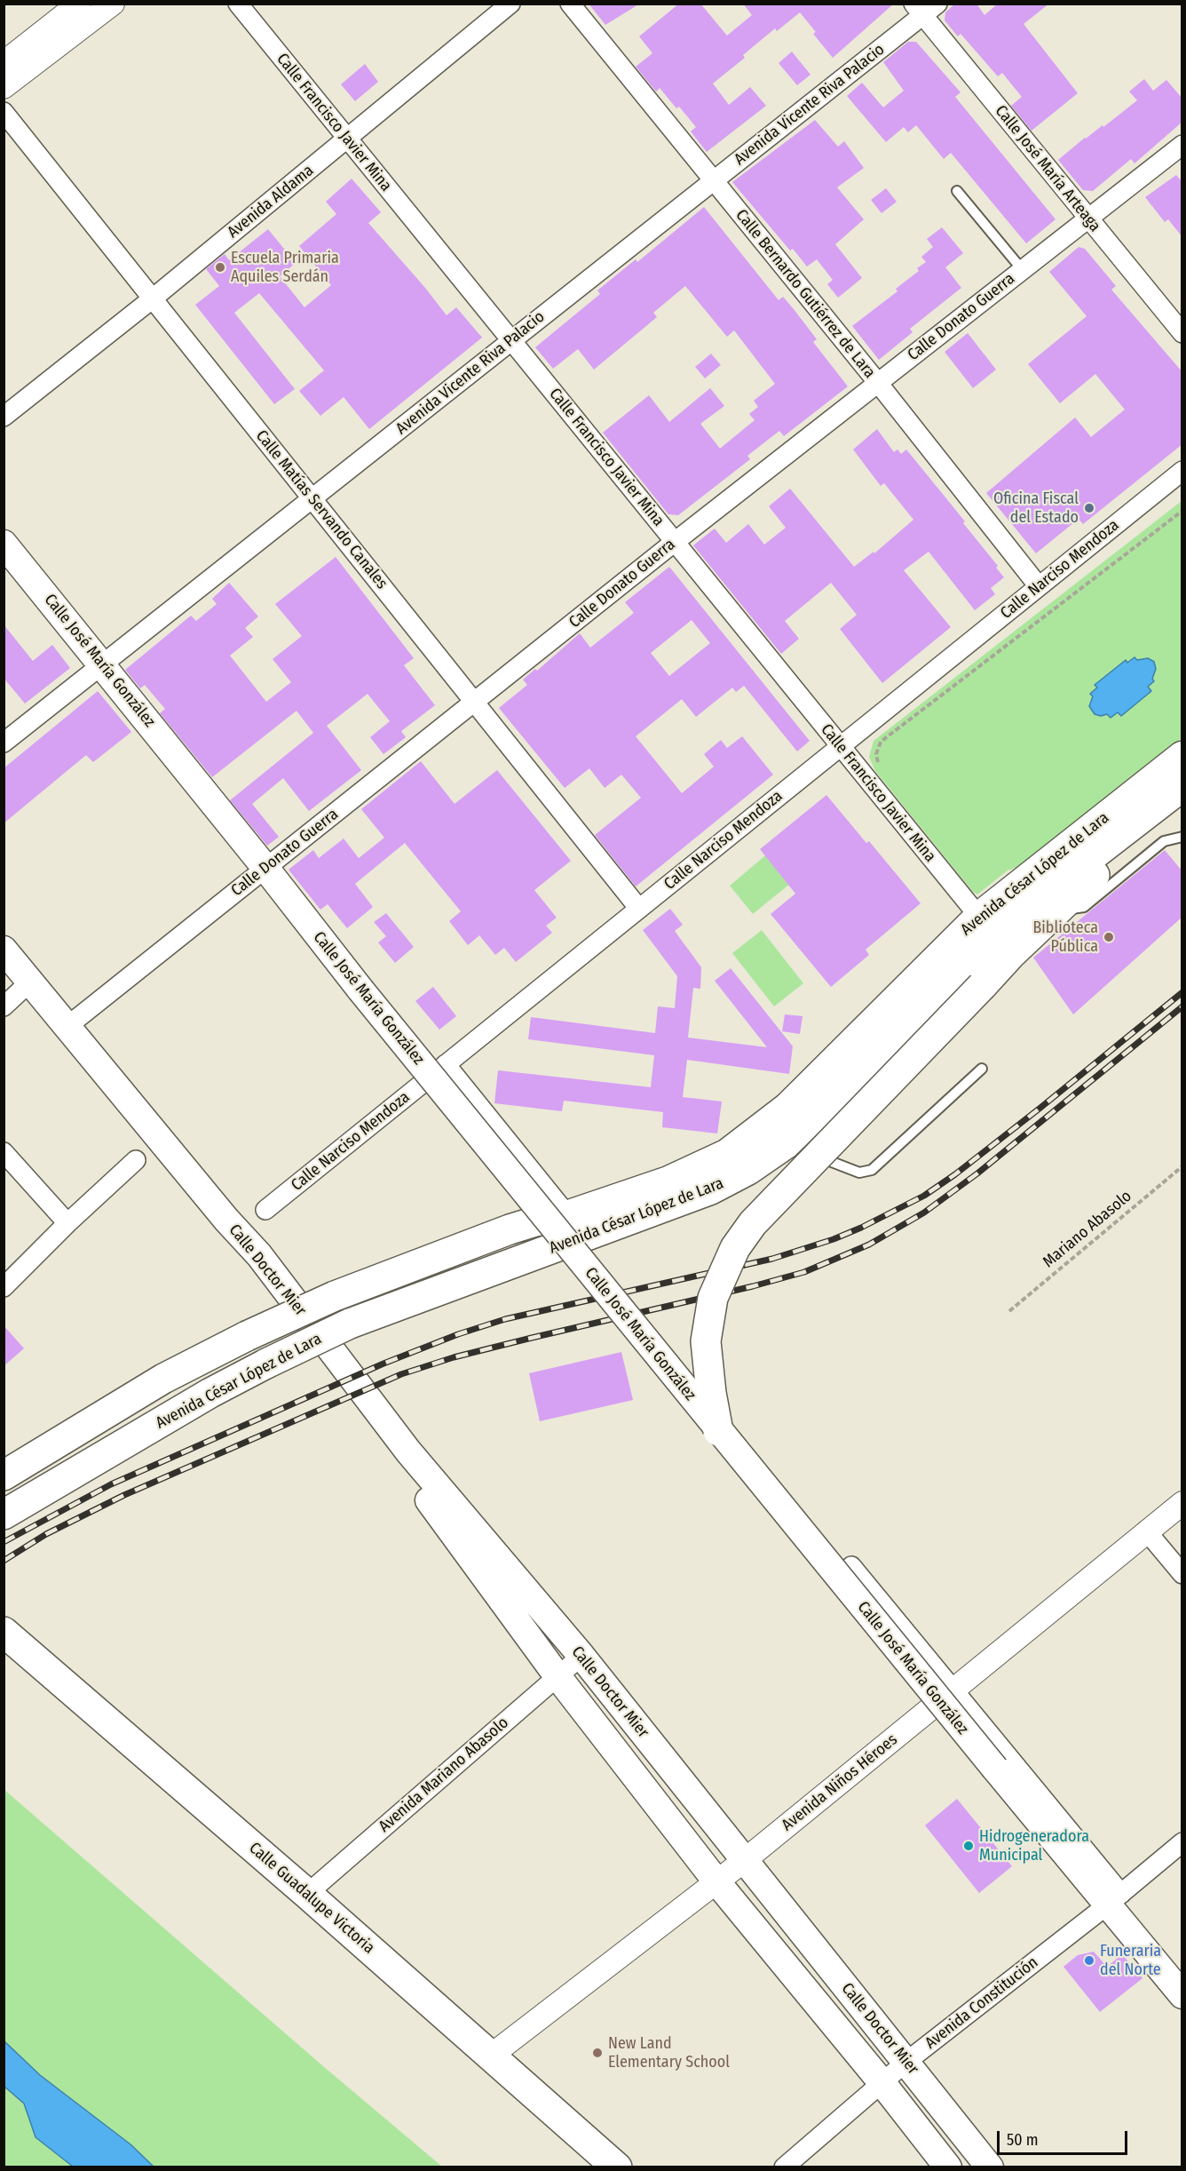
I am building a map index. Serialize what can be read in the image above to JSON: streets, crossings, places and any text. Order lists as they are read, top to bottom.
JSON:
{
  "streets": {
    "main road": [
      "Calle José María González",
      "Avenida César López de Lara",
      "Calle Doctor Mier",
      "Calle Guadalupe Victoria"
    ],
    "street": [
      "Avenida Vicente Riva Palacio",
      "Calle Francisco Javier Mina",
      "Calle José María Arteaga",
      "Avenida Aldama",
      "Calle Bernardo Gutiérrez de Lara",
      "Calle Donato Guerra",
      "Calle Matías Servando Canales",
      "Calle Narciso Mendoza",
      "Avenida Mariano Abasolo",
      "Avenida Niños Héroes",
      "Avenida Constitución"
    ],
    "path": ["Mariano Abasolo"]
  },
  "crossings": [
    ["Avenida Vicente Riva Palacio", "Calle Francisco Javier Mina"],
    ["Avenida Vicente Riva Palacio", "Calle José María Arteaga"],
    ["Avenida Vicente Riva Palacio", "Calle Bernardo Gutiérrez de Lara"],
    ["Avenida Vicente Riva Palacio", "Calle Matías Servando Canales"],
    ["Avenida Vicente Riva Palacio", "Calle José María González"],
    ["Calle Francisco Javier Mina", "Avenida Aldama"],
    ["Calle Francisco Javier Mina", "Calle Donato Guerra"],
    ["Calle Francisco Javier Mina", "Calle Narciso Mendoza"],
    ["Calle Francisco Javier Mina", "Avenida César López de Lara"],
    ["Calle José María Arteaga", "Calle Donato Guerra"],
    ["Avenida Aldama", "Calle Matías Servando Canales"],
    ["Calle Bernardo Gutiérrez de Lara", "Calle Donato Guerra"],
    ["Calle Bernardo Gutiérrez de Lara", "Calle Narciso Mendoza"],
    ["Calle Donato Guerra", "Calle Matías Servando Canales"],
    ["Calle Donato Guerra", "Calle José María González"],
    ["Calle Donato Guerra", "Calle Doctor Mier"],
    ["Calle Matías Servando Canales", "Calle Narciso Mendoza"],
    ["Calle José María González", "Avenida Constitución"],
    ["Calle Doctor Mier", "Avenida Mariano Abasolo"],
    ["Calle Doctor Mier", "Avenida Niños Héroes"],
    ["Calle Doctor Mier", "Avenida Constitución"],
    ["Avenida Mariano Abasolo", "Calle Guadalupe Victoria"],
    ["Avenida Niños Héroes", "Calle Guadalupe Victoria"]
  ],
  "places": [
    "Escuela Primaria Aquiles Serdán",
    "Oficina Fiscal del Estado",
    "Biblioteca Pública",
    "Hidrogeneradora Municipal",
    "Funeraria del Norte",
    "New Land Elementary School"
  ],
  "scale_bar": "50 m"
}
